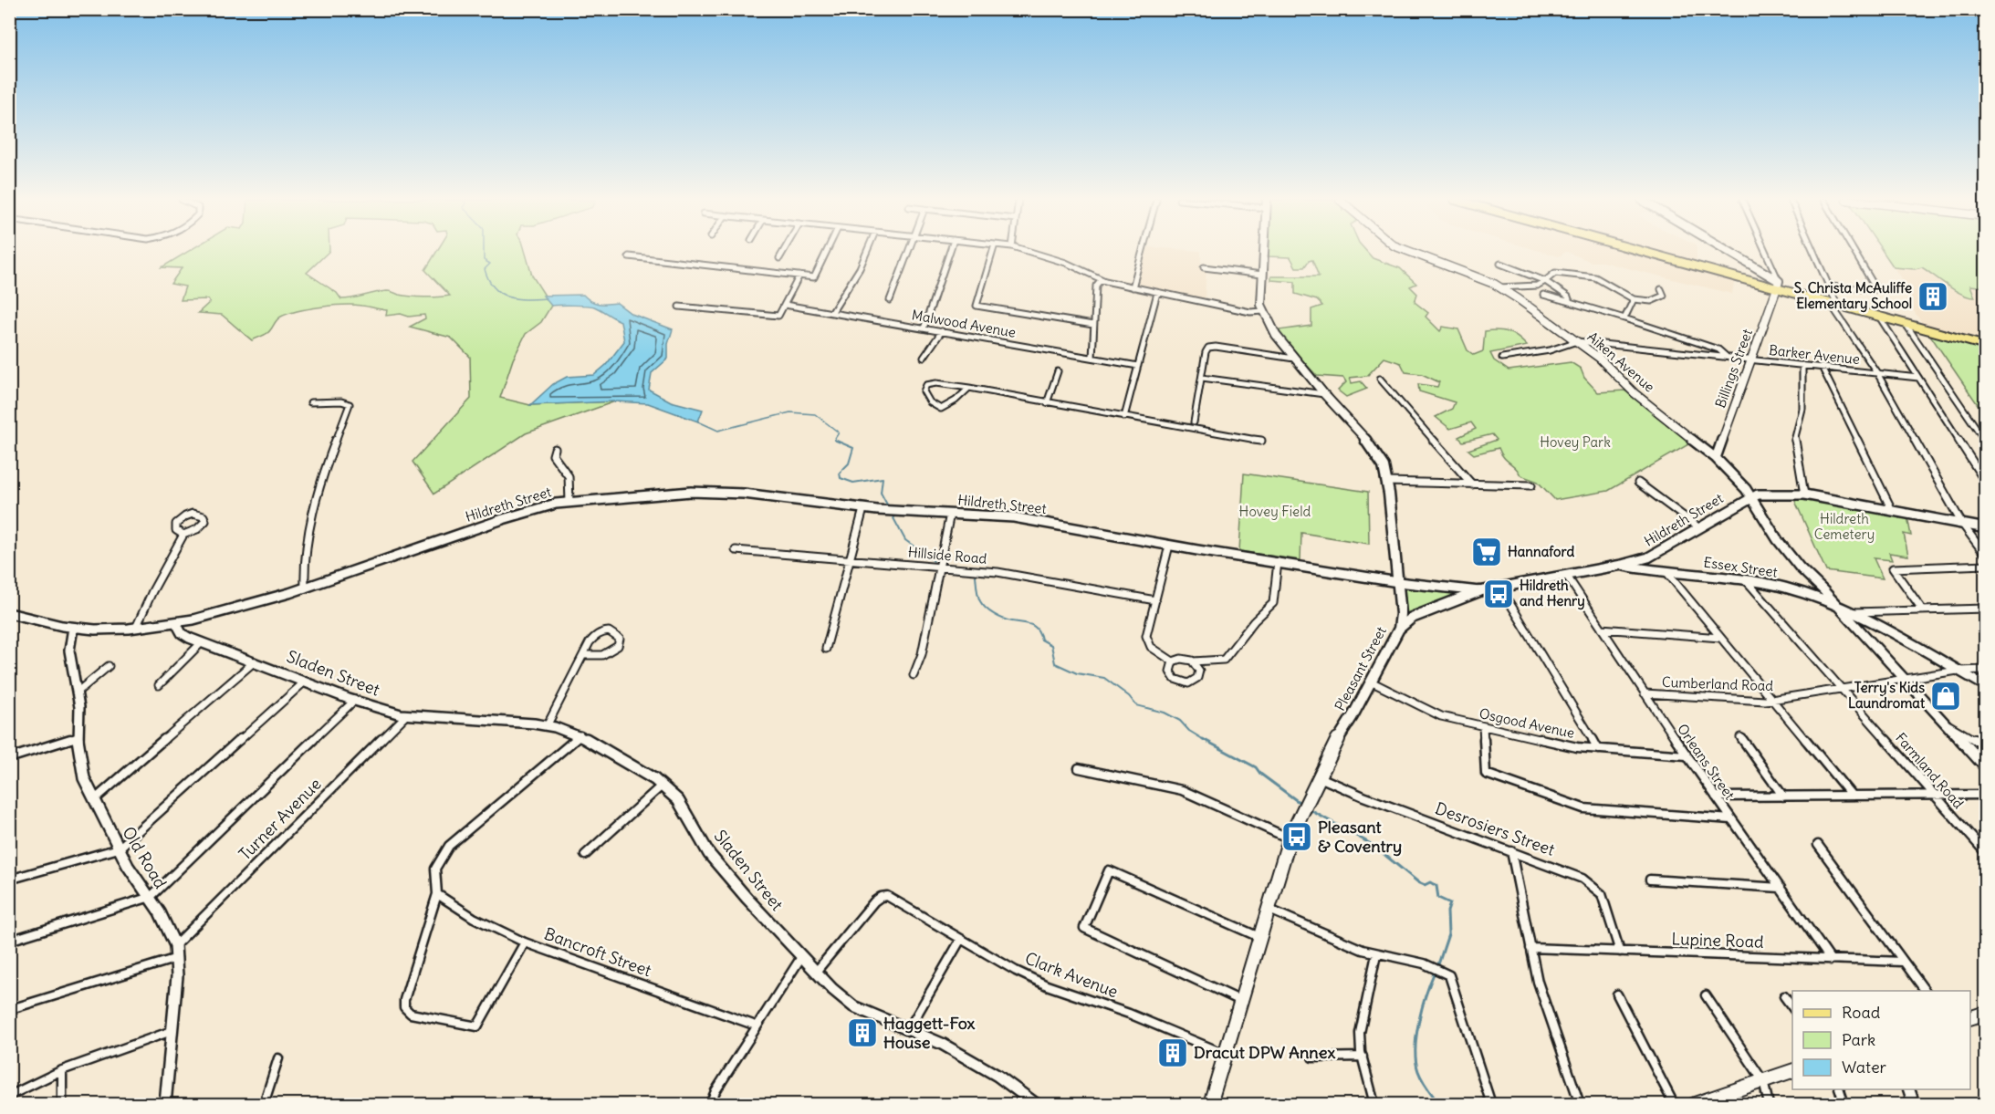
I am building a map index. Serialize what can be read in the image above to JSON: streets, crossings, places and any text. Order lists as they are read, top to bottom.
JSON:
{
  "streets": {
    "main road": ["Pleasant Street"],
    "street": [
      "Malwood Avenue",
      "Barker Avenue",
      "Aiken Avenue",
      "Billings Street",
      "Hildreth Street",
      "Hillside Road",
      "Essex Street",
      "Sladen Street",
      "Cumberland Road",
      "Osgood Avenue",
      "Orleans Street",
      "Farmland Road",
      "Turner Avenue",
      "Desrosiers Street",
      "Old Road",
      "Lupine Road",
      "Bancroft Street",
      "Clark Avenue"
    ]
  },
  "crossings": [
    ["Barker Avenue", "Aiken Avenue"],
    ["Barker Avenue", "Billings Street"],
    ["Aiken Avenue", "Billings Street"],
    ["Aiken Avenue", "Hildreth Street"],
    ["Aiken Avenue", "Essex Street"],
    ["Aiken Avenue", "Cumberland Road"],
    ["Hildreth Street", "Essex Street"],
    ["Hildreth Street", "Pleasant Street"],
    ["Hildreth Street", "Sladen Street"],
    ["Hildreth Street", "Orleans Street"],
    ["Hildreth Street", "Old Road"],
    ["Essex Street", "Farmland Road"],
    ["Pleasant Street", "Osgood Avenue"],
    ["Pleasant Street", "Desrosiers Street"],
    ["Pleasant Street", "Clark Avenue"],
    ["Sladen Street", "Turner Avenue"],
    ["Sladen Street", "Clark Avenue"],
    ["Cumberland Road", "Orleans Street"],
    ["Cumberland Road", "Farmland Road"],
    ["Osgood Avenue", "Orleans Street"],
    ["Orleans Street", "Lupine Road"],
    ["Turner Avenue", "Old Road"],
    ["Desrosiers Street", "Lupine Road"]
  ],
  "parks": ["Hovey Park", "Hovey Field", "Hildreth Cemetery"],
  "places": {
    "building": ["S. Christa McAuliffe Elementary School", "Haggett-Fox House", "Dracut DPW Annex"],
    "supermarket": ["Hannaford"],
    "bus stop": ["Hildreth and Henry", "Pleasant & Coventry"],
    "shop": ["Terry's Kids Laundromat"]
  },
  "legend": ["Road", "Park", "Water"]
}
